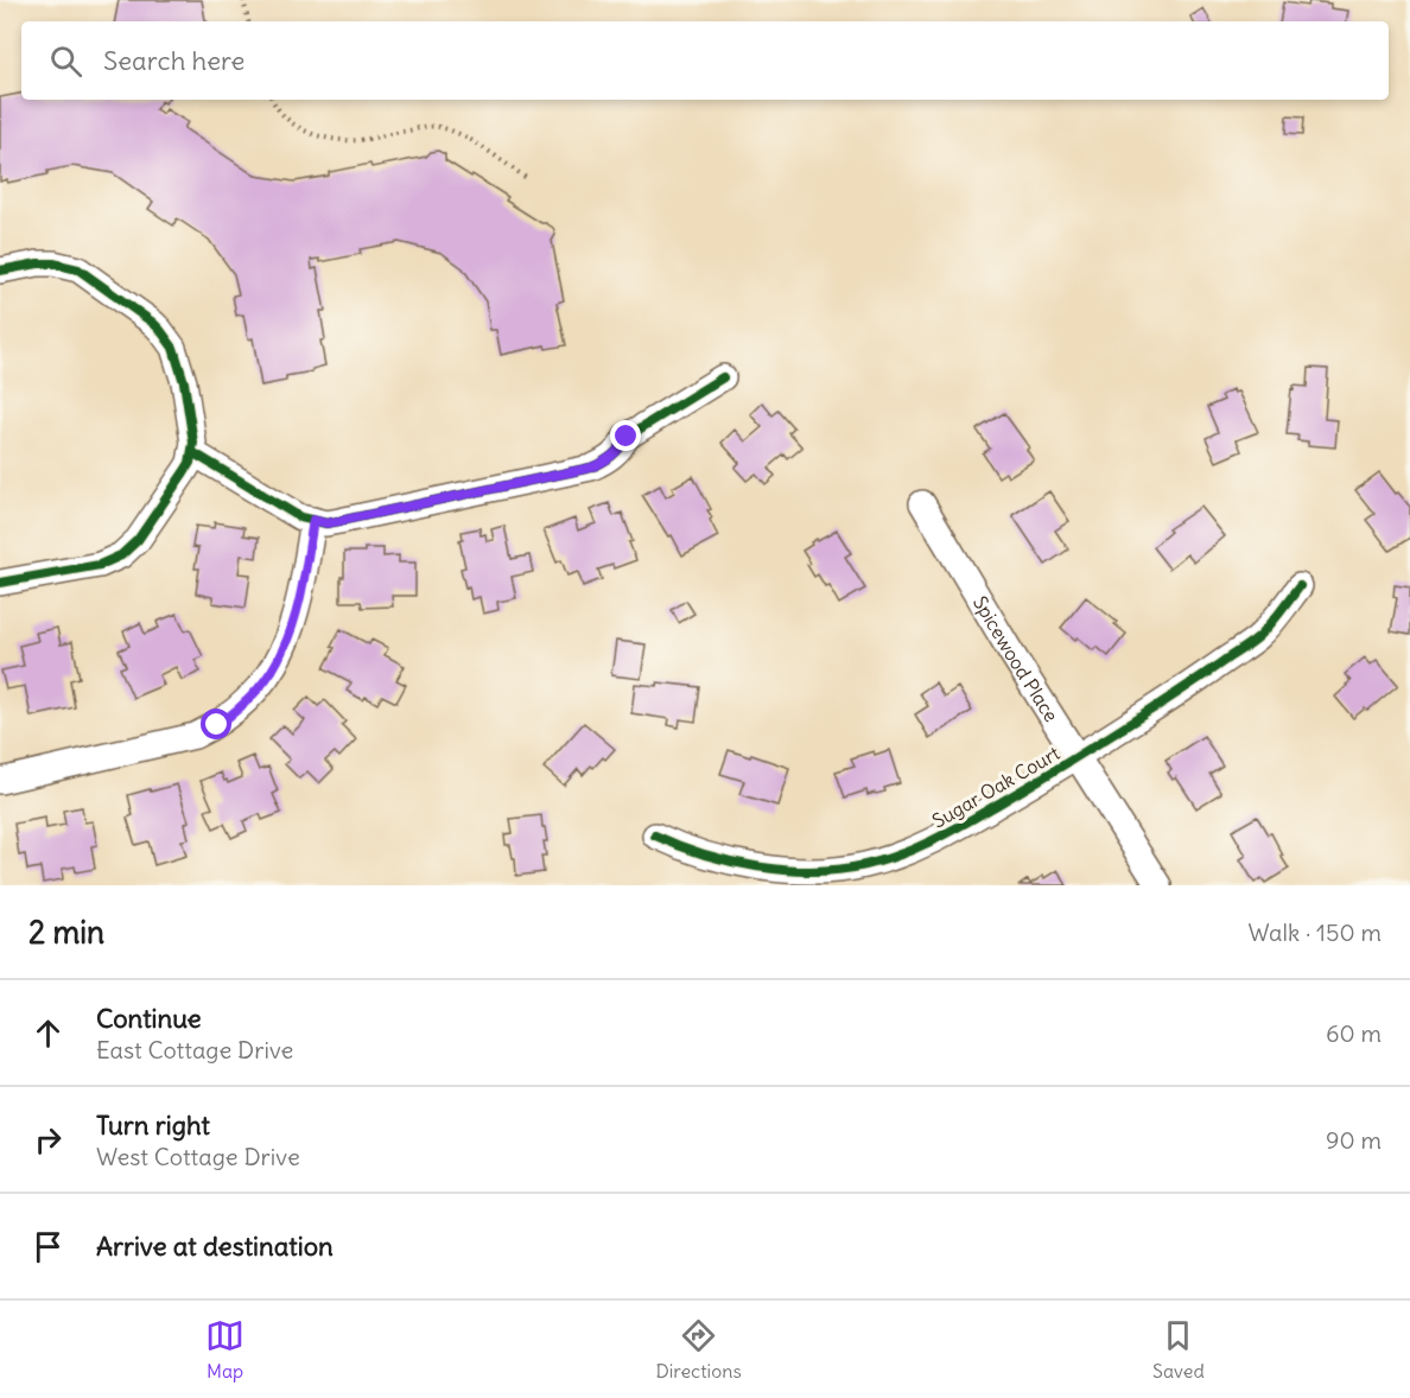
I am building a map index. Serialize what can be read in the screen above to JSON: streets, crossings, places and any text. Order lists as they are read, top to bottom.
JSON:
{
  "streets": {
    "street": ["Spicewood Place", "Sugar Oak Court"]
  },
  "crossings": [
    ["Spicewood Place", "Sugar Oak Court"]
  ],
  "page": {
    "search": "Search here",
    "heading": ["2 min", "Walk · 150 m"],
    "list": [
      ["Continue", "East Cottage Drive", "60 m"],
      ["Turn right", "West Cottage Drive", "90 m"],
      "Arrive at destination"
    ],
    "nav": ["Map", "Directions", "Saved"]
  }
}
